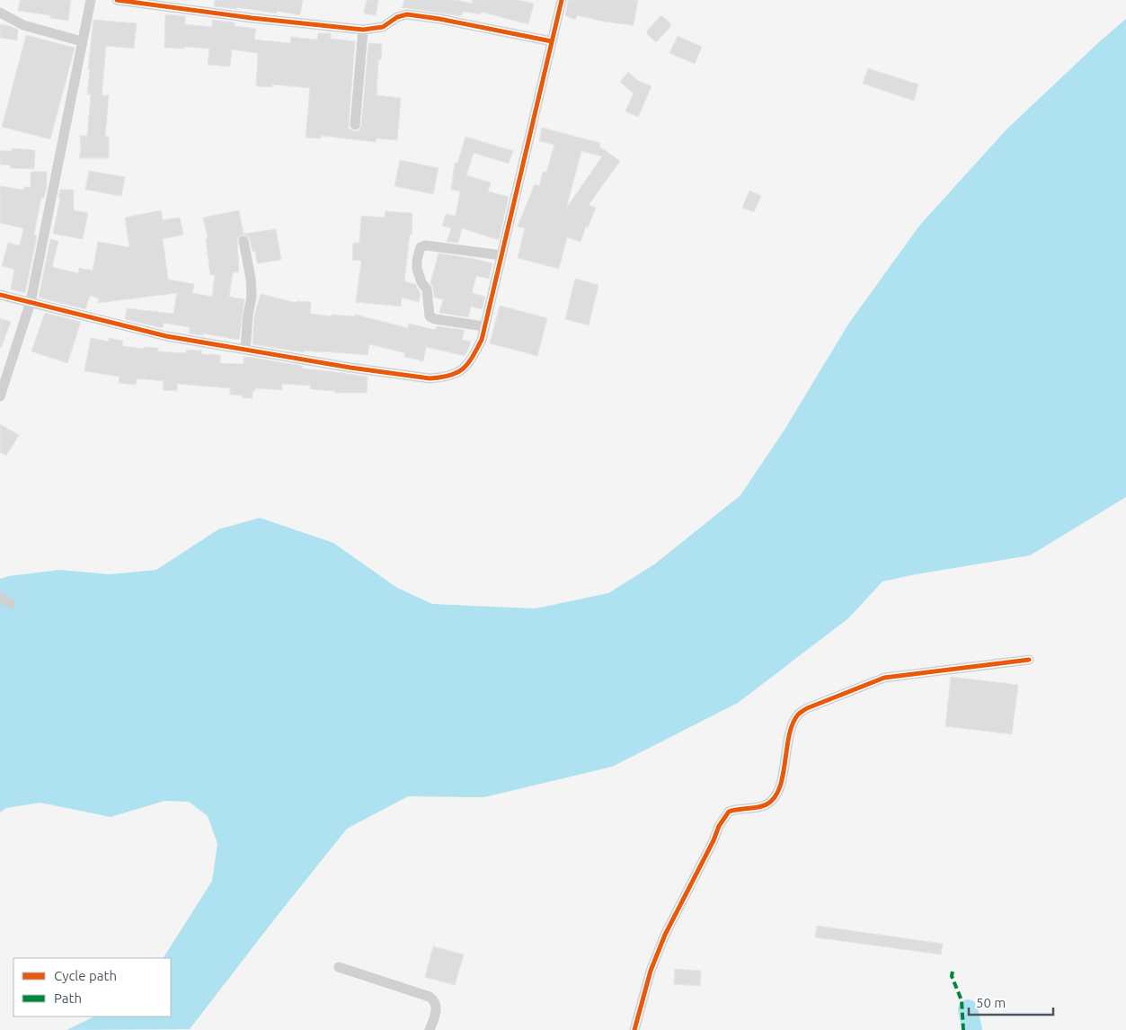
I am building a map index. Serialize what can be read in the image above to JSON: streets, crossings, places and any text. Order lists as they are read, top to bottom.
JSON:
{
  "legend": ["Cycle path", "Path"],
  "scale_bar": "50 m"
}
